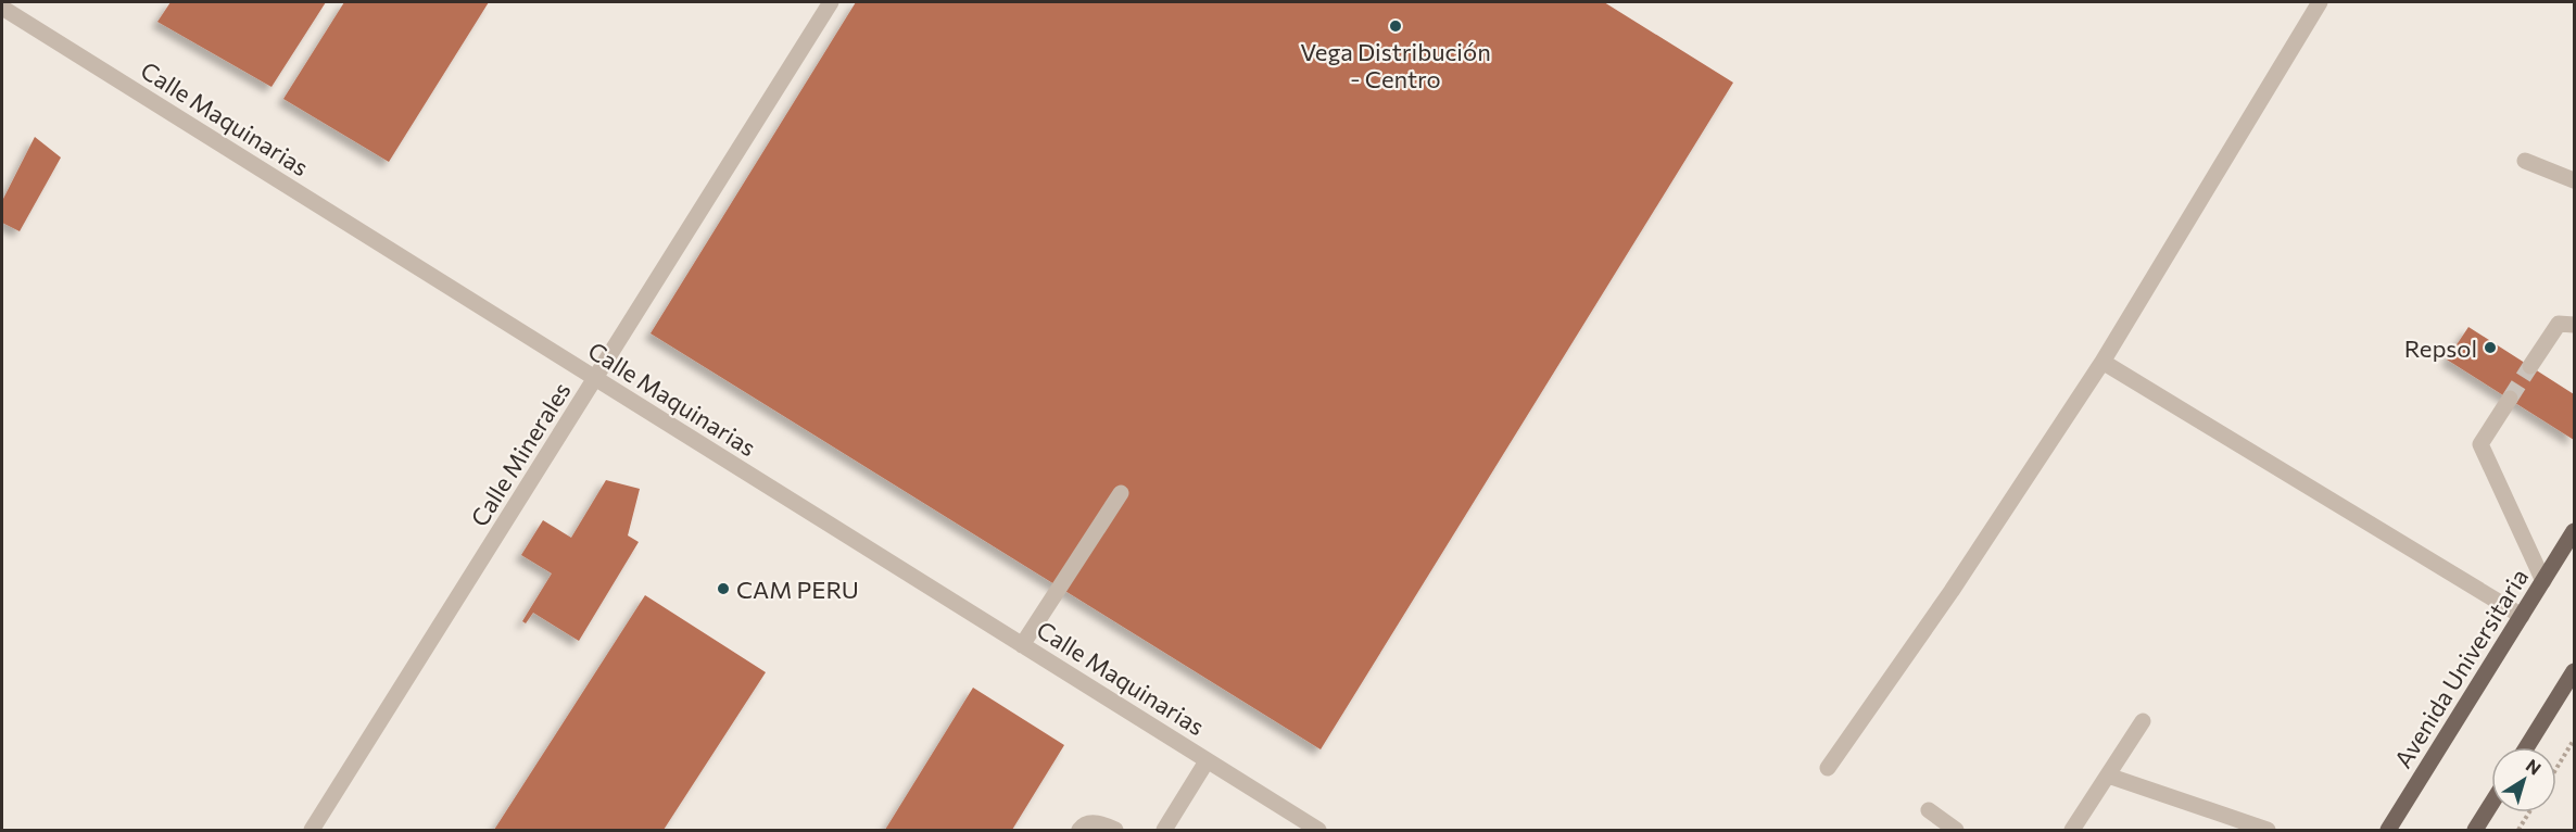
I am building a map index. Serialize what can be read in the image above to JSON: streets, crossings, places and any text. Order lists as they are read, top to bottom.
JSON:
{
  "streets": {
    "main road": ["Avenida Universitaria"],
    "lane": ["Calle Maquinarias", "Calle Minerales"]
  },
  "crossings": [
    ["Calle Maquinarias", "Calle Minerales"]
  ],
  "places": ["Vega Distribución - Centro", "Repsol", "CAM PERU"],
  "north": "top right"
}
